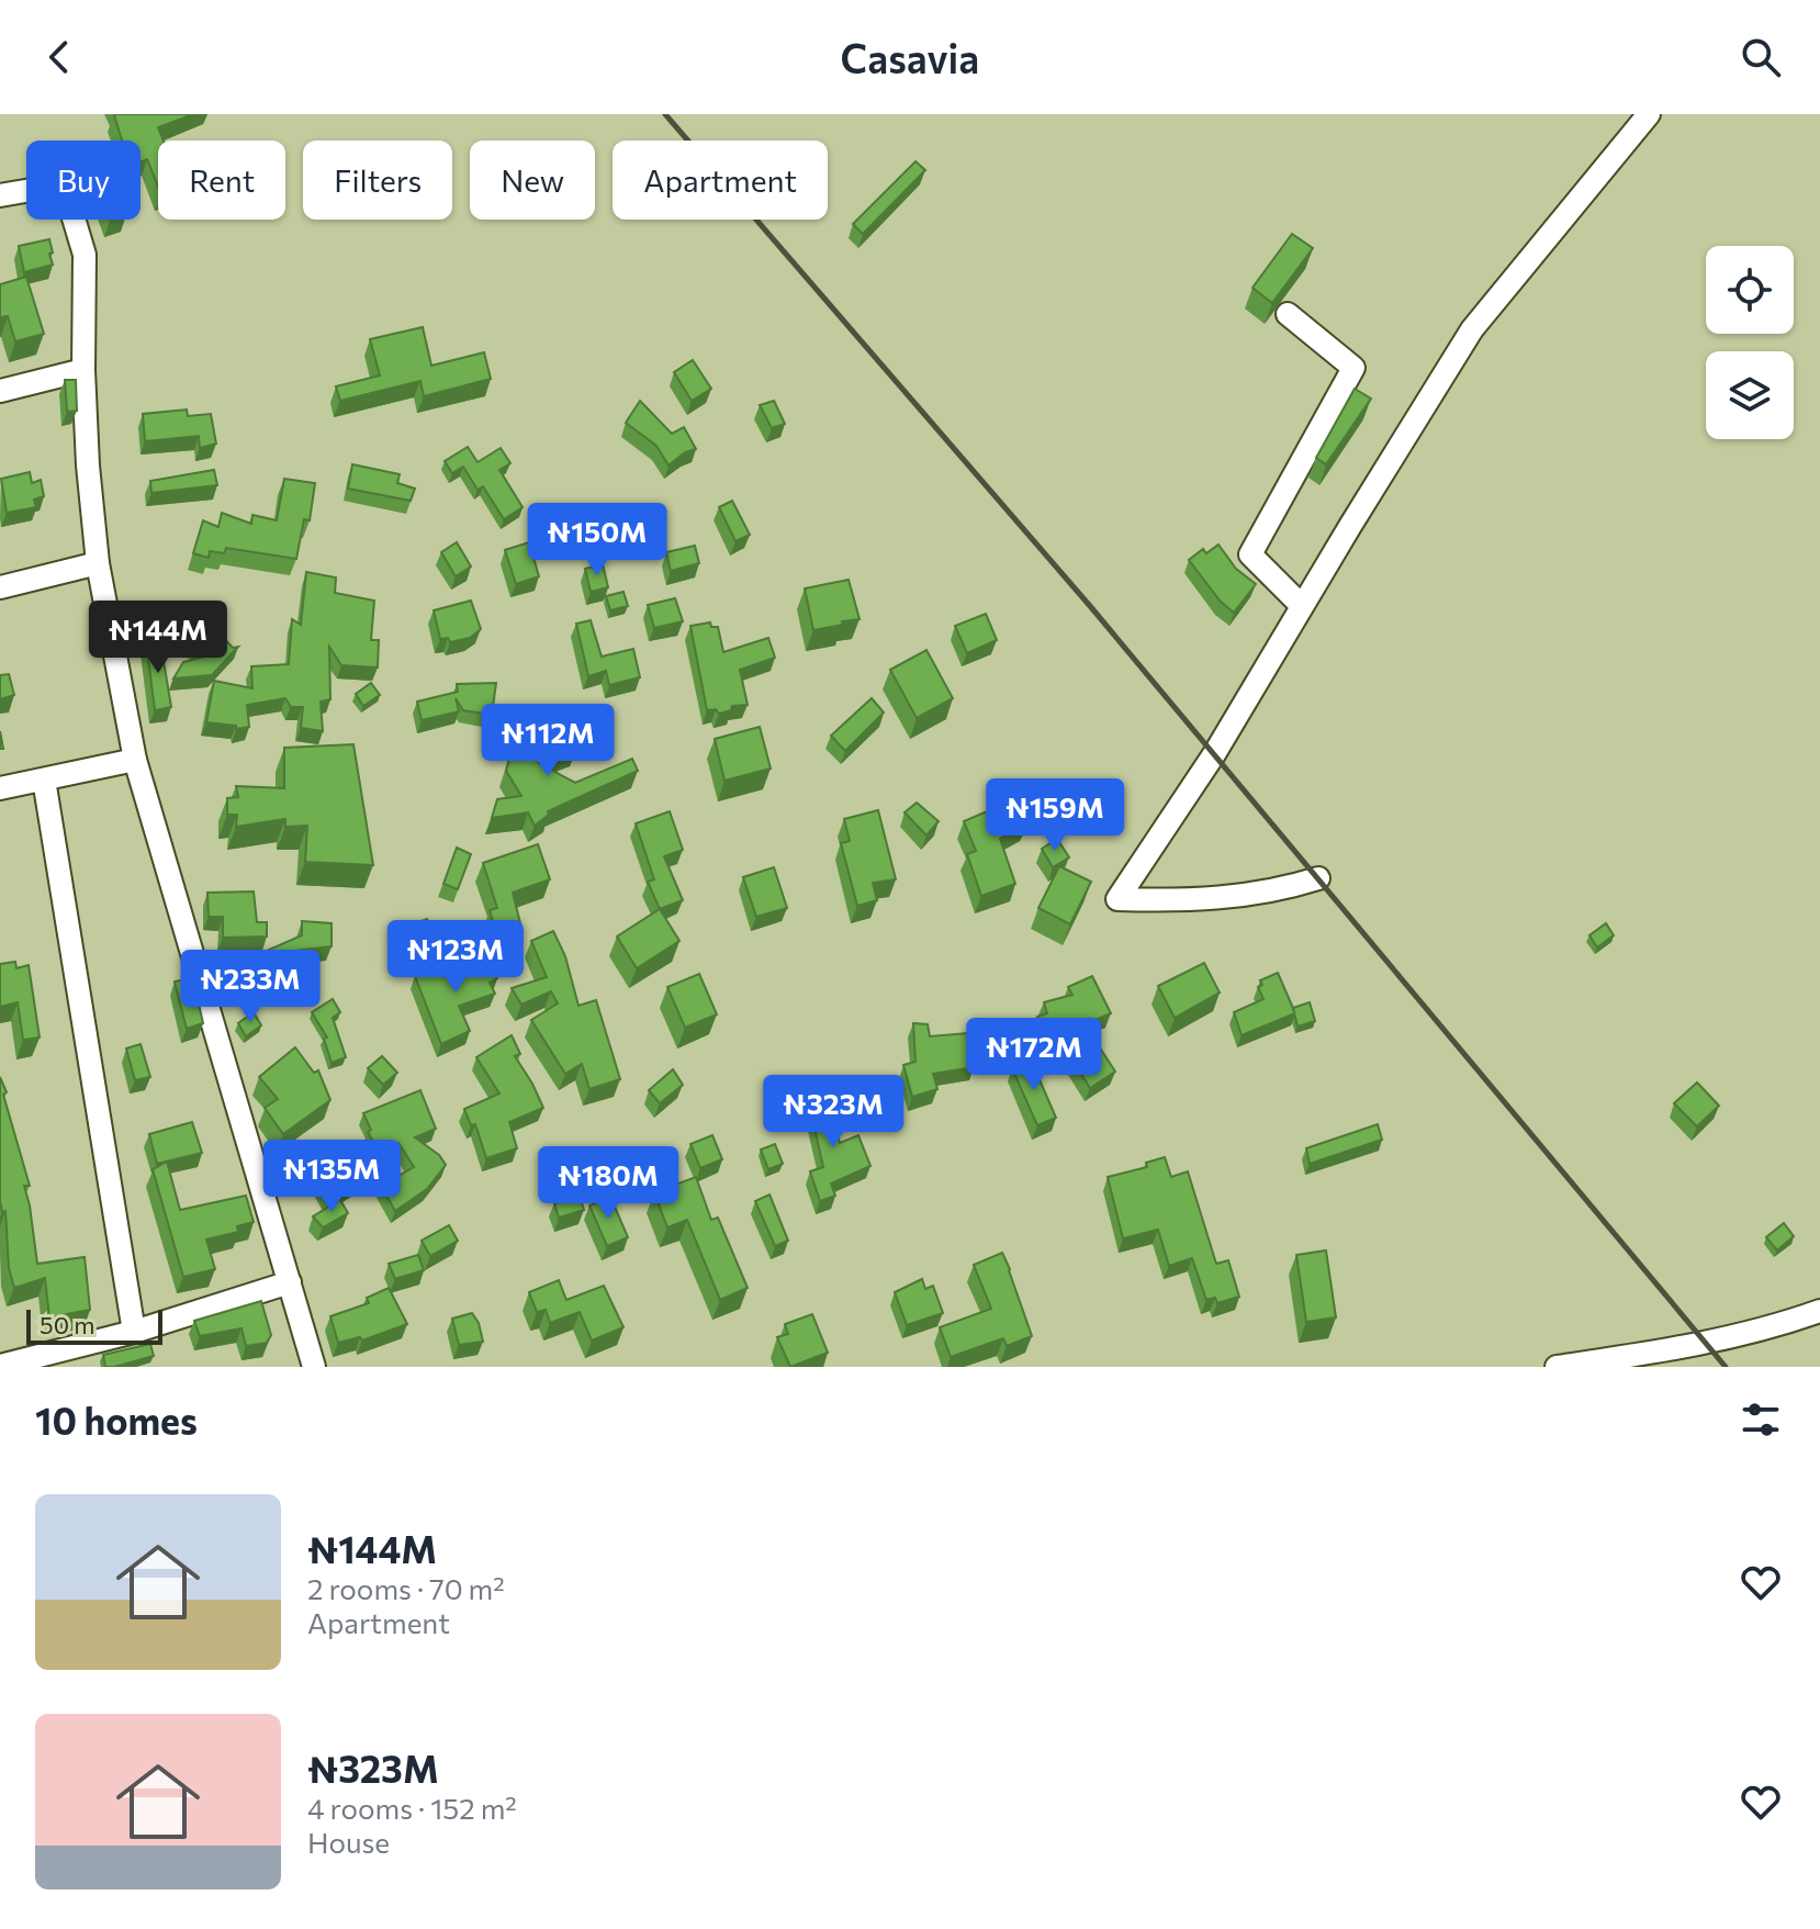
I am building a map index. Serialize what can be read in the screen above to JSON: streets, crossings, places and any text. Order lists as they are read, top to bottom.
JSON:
{
  "scale_bar": "50 m",
  "page": {
    "header": "Casavia",
    "chip": [
      "Buy",
      "Rent",
      "Filters",
      "New",
      "Apartment"
    ],
    "price": [
      "₦150M",
      "₦144M",
      "₦112M",
      "₦159M",
      "₦123M",
      "₦233M",
      "₦172M",
      "₦323M",
      "₦135M",
      "₦180M"
    ],
    "scale": "50 m",
    "heading": "10 homes",
    "list": [
      {
        "name": "₦144M",
        "note": "2 rooms · 70 m² · Apartment"
      },
      {
        "name": "₦323M",
        "note": "4 rooms · 152 m² · House"
      }
    ]
  }
}
